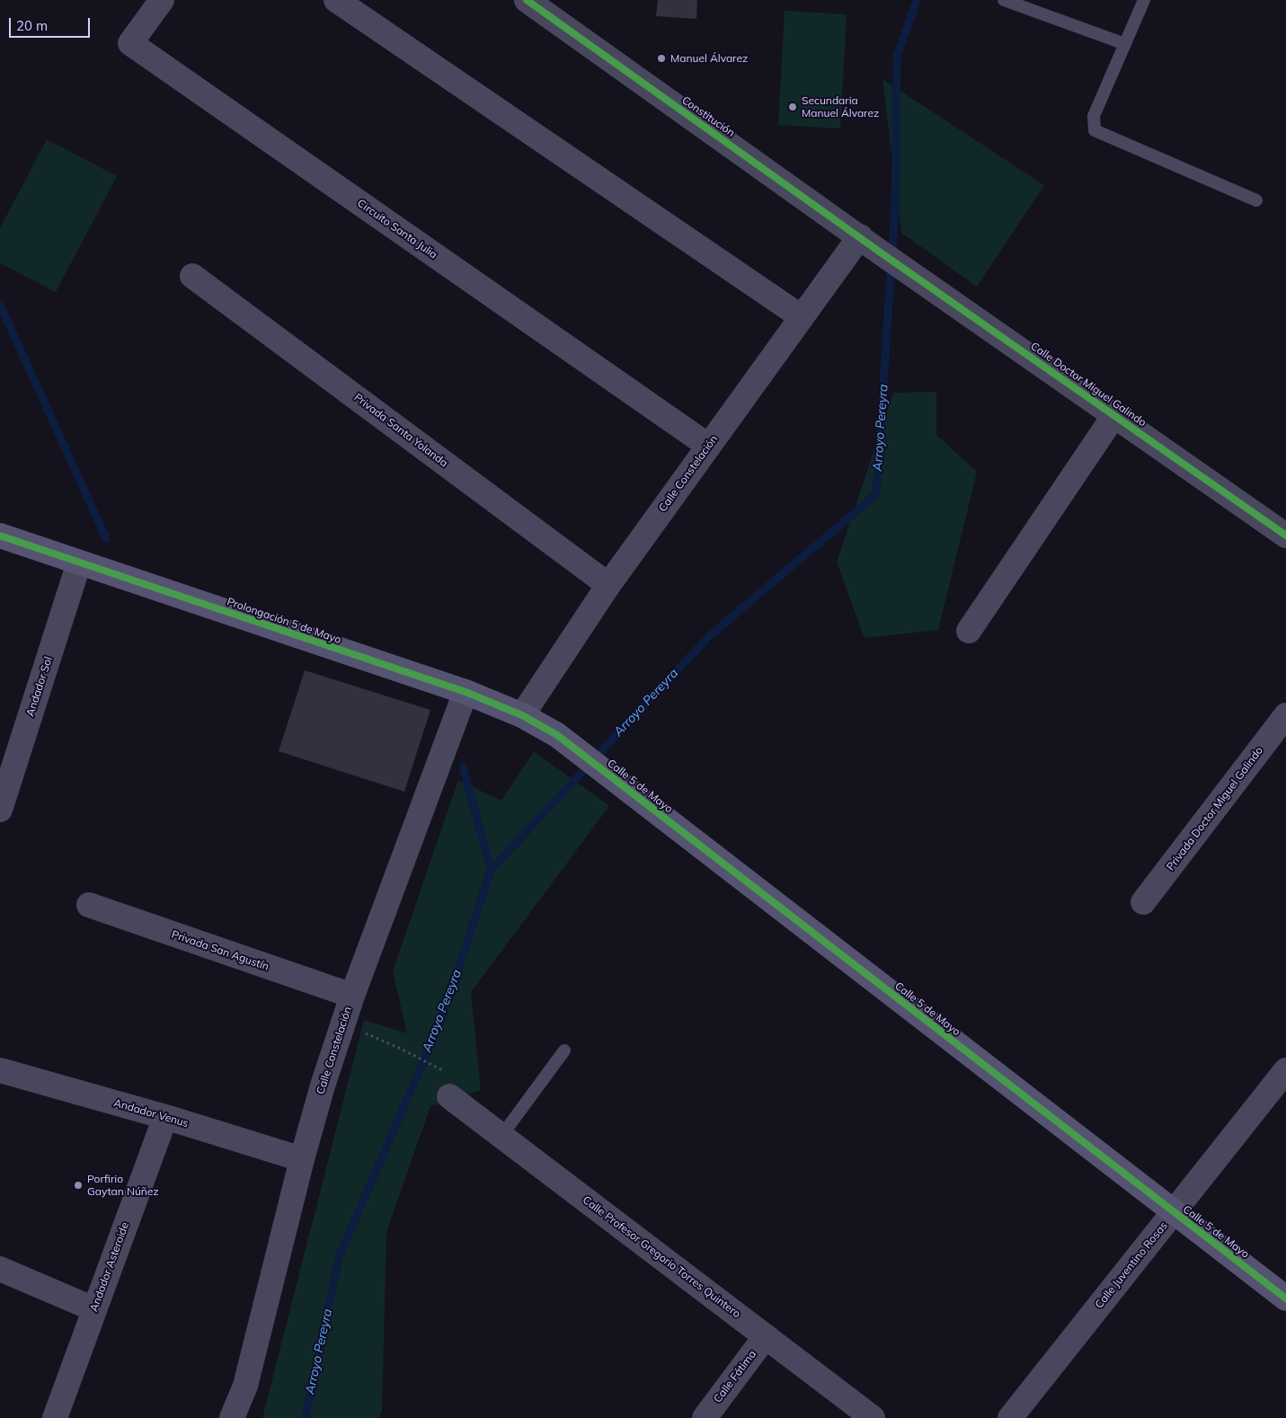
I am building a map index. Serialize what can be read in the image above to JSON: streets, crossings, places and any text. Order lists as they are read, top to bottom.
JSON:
{
  "streets": {
    "street": [
      "Constitución",
      "Circuito Santa Julia",
      "Calle Doctor Miguel Galindo",
      "Privada Santa Yolanda",
      "Calle Constelación",
      "Prolongación 5 de Mayo",
      "Andador Sol",
      "Calle 5 de Mayo",
      "Privada Doctor Miguel Galindo",
      "Privada San Agustín",
      "Andador Venus",
      "Calle Profesor Gregorio Torres Quintero",
      "Calle Juventino Rosas",
      "Andador Asteroide",
      "Calle Fátima"
    ]
  },
  "crossings": [
    ["Constitución", "Calle Doctor Miguel Galindo"],
    ["Constitución", "Calle Constelación"],
    ["Circuito Santa Julia", "Calle Constelación"],
    ["Calle Doctor Miguel Galindo", "Calle Constelación"],
    ["Privada Santa Yolanda", "Calle Constelación"],
    ["Calle Constelación", "Prolongación 5 de Mayo"],
    ["Calle Constelación", "Privada San Agustín"],
    ["Calle Constelación", "Andador Venus"],
    ["Prolongación 5 de Mayo", "Andador Sol"],
    ["Prolongación 5 de Mayo", "Calle 5 de Mayo"],
    ["Calle 5 de Mayo", "Calle Juventino Rosas"],
    ["Andador Venus", "Andador Asteroide"],
    ["Calle Profesor Gregorio Torres Quintero", "Calle Fátima"]
  ],
  "water": ["Arroyo Pereyra"],
  "places": ["Manuel Álvarez", "Secundaria Manuel Álvarez", "Porfirio Gaytan Núñez"],
  "scale_bar": "20 m"
}
